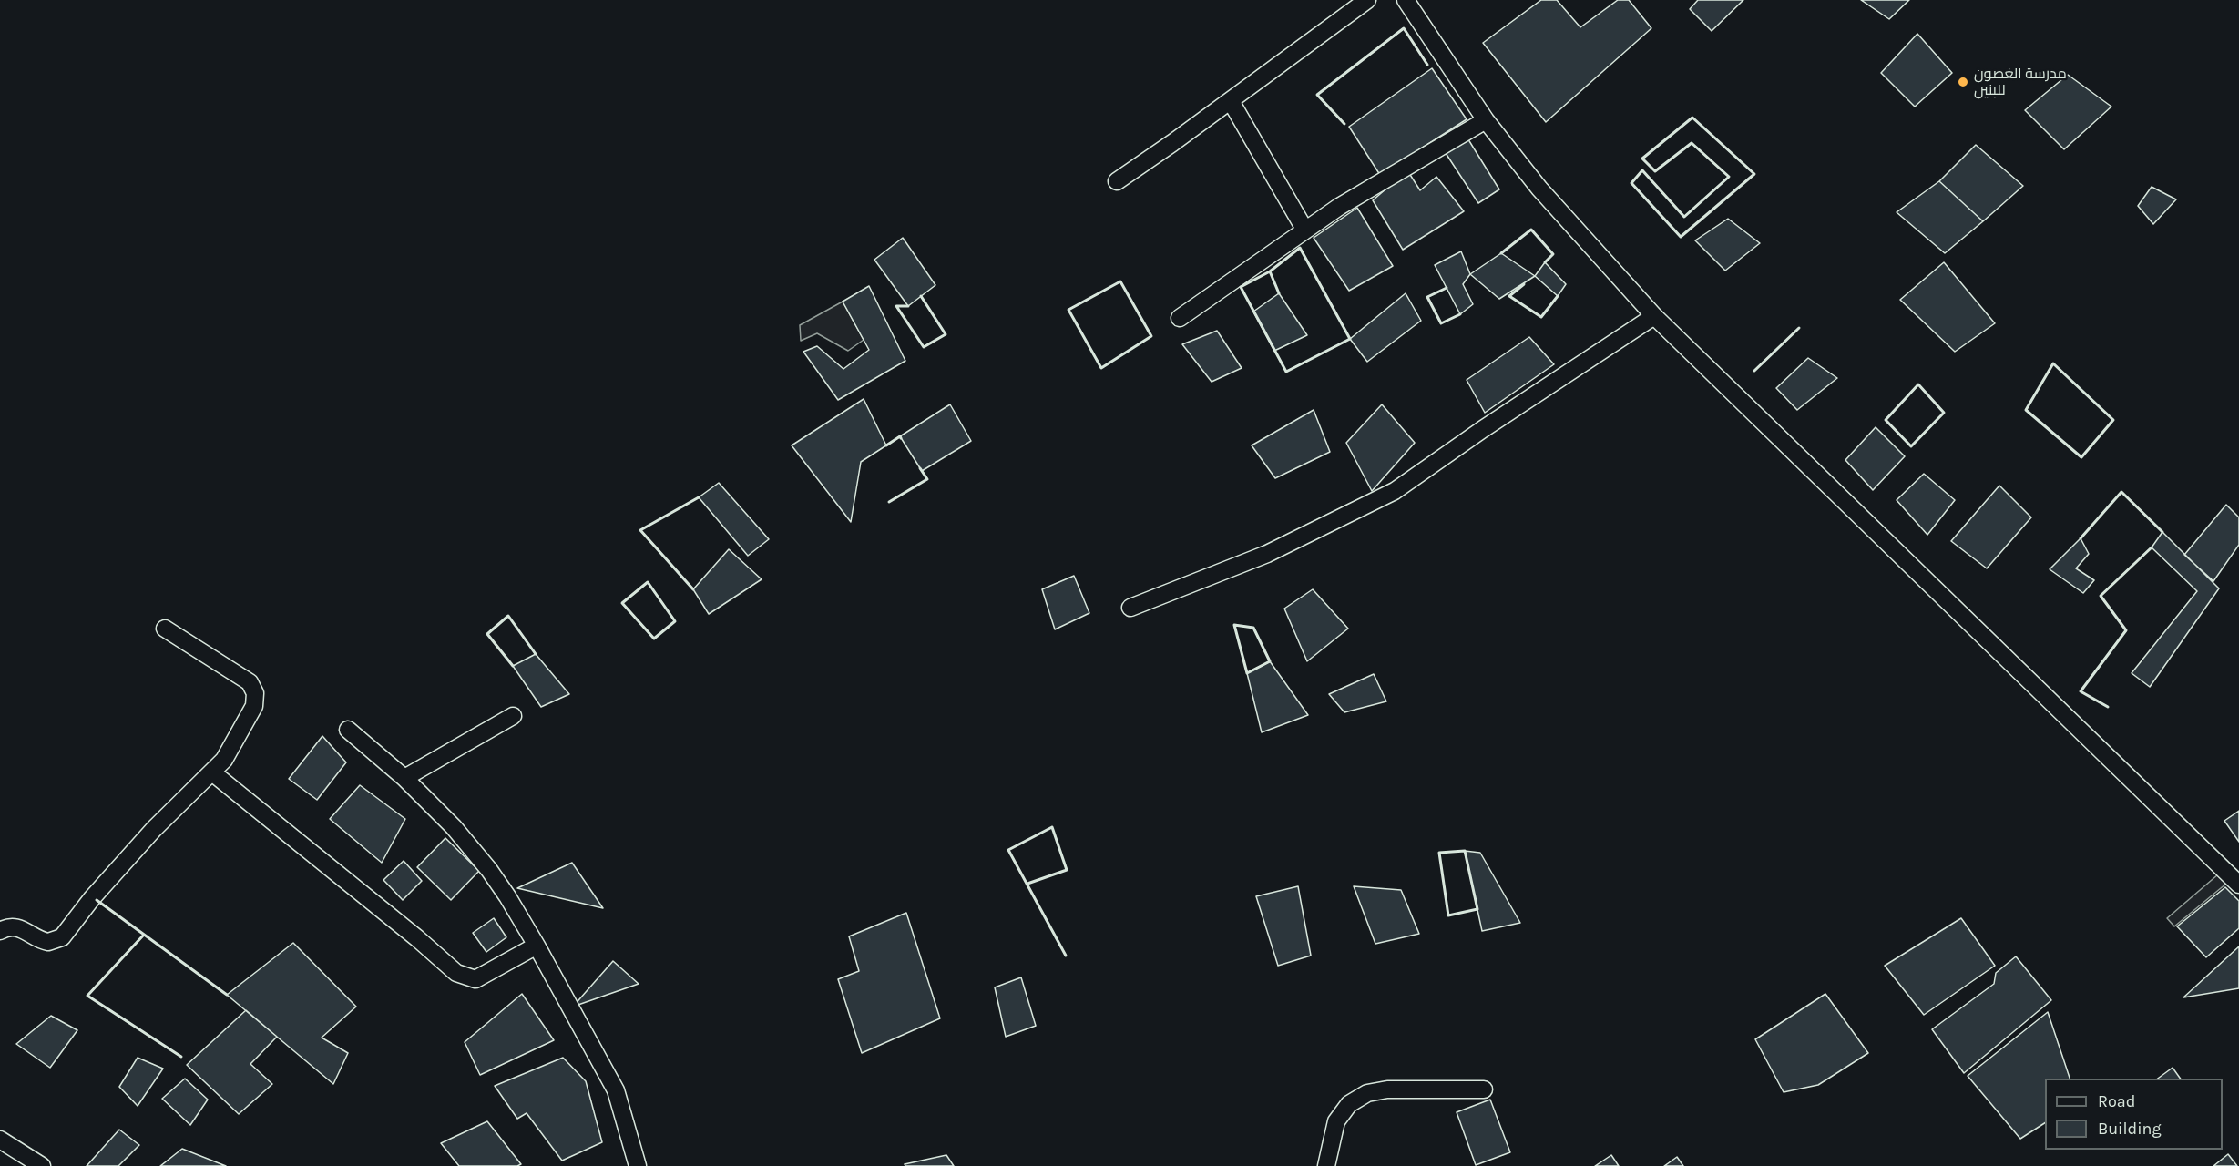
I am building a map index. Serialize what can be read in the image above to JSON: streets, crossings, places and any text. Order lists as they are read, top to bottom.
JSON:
{
  "places": ["مدرسة الغصون للبنين"],
  "legend": ["Road", "Building"]
}
